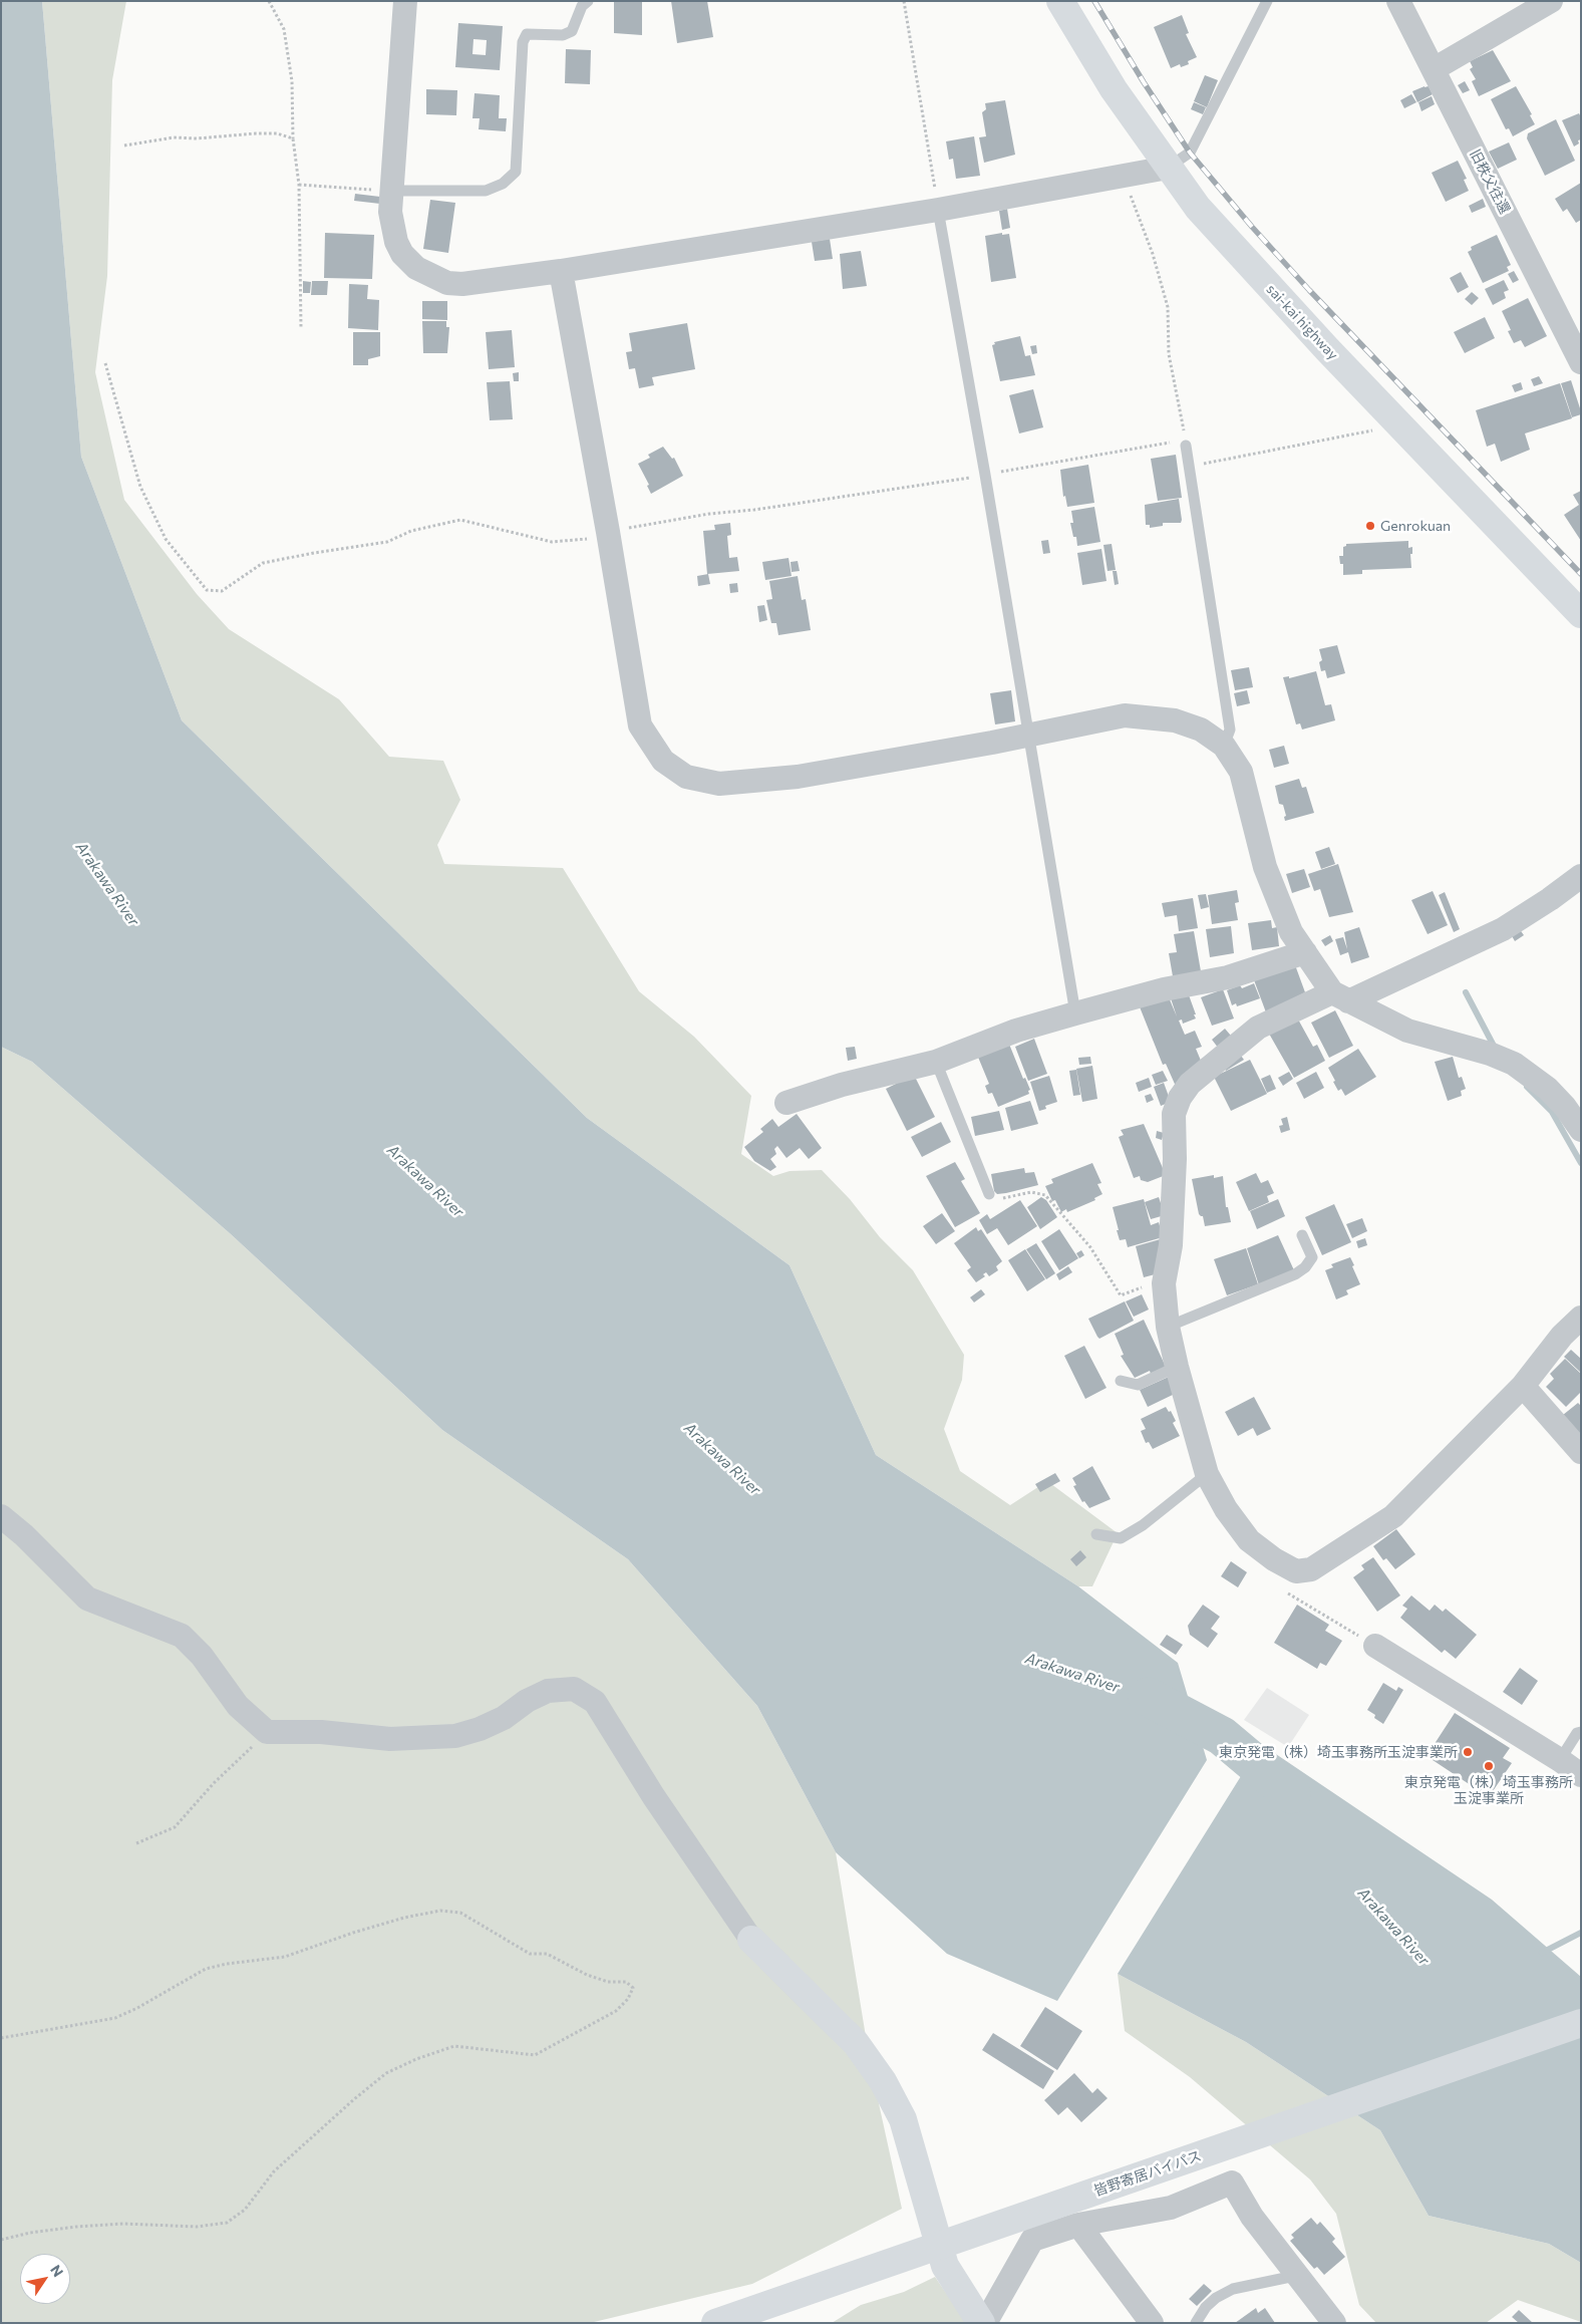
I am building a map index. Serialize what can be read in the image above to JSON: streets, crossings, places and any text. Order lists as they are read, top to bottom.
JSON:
{
  "streets": {
    "main road": ["sai-kai highway", "皆野寄居バイパス"],
    "street": ["旧秩父往還"]
  },
  "water": ["Arakawa River"],
  "places": ["Genrokuan", "東京発電（株）埼玉事務所玉淀事業所", "東京発電（株）埼玉事務所 玉淀事業所"],
  "north": "top right"
}
